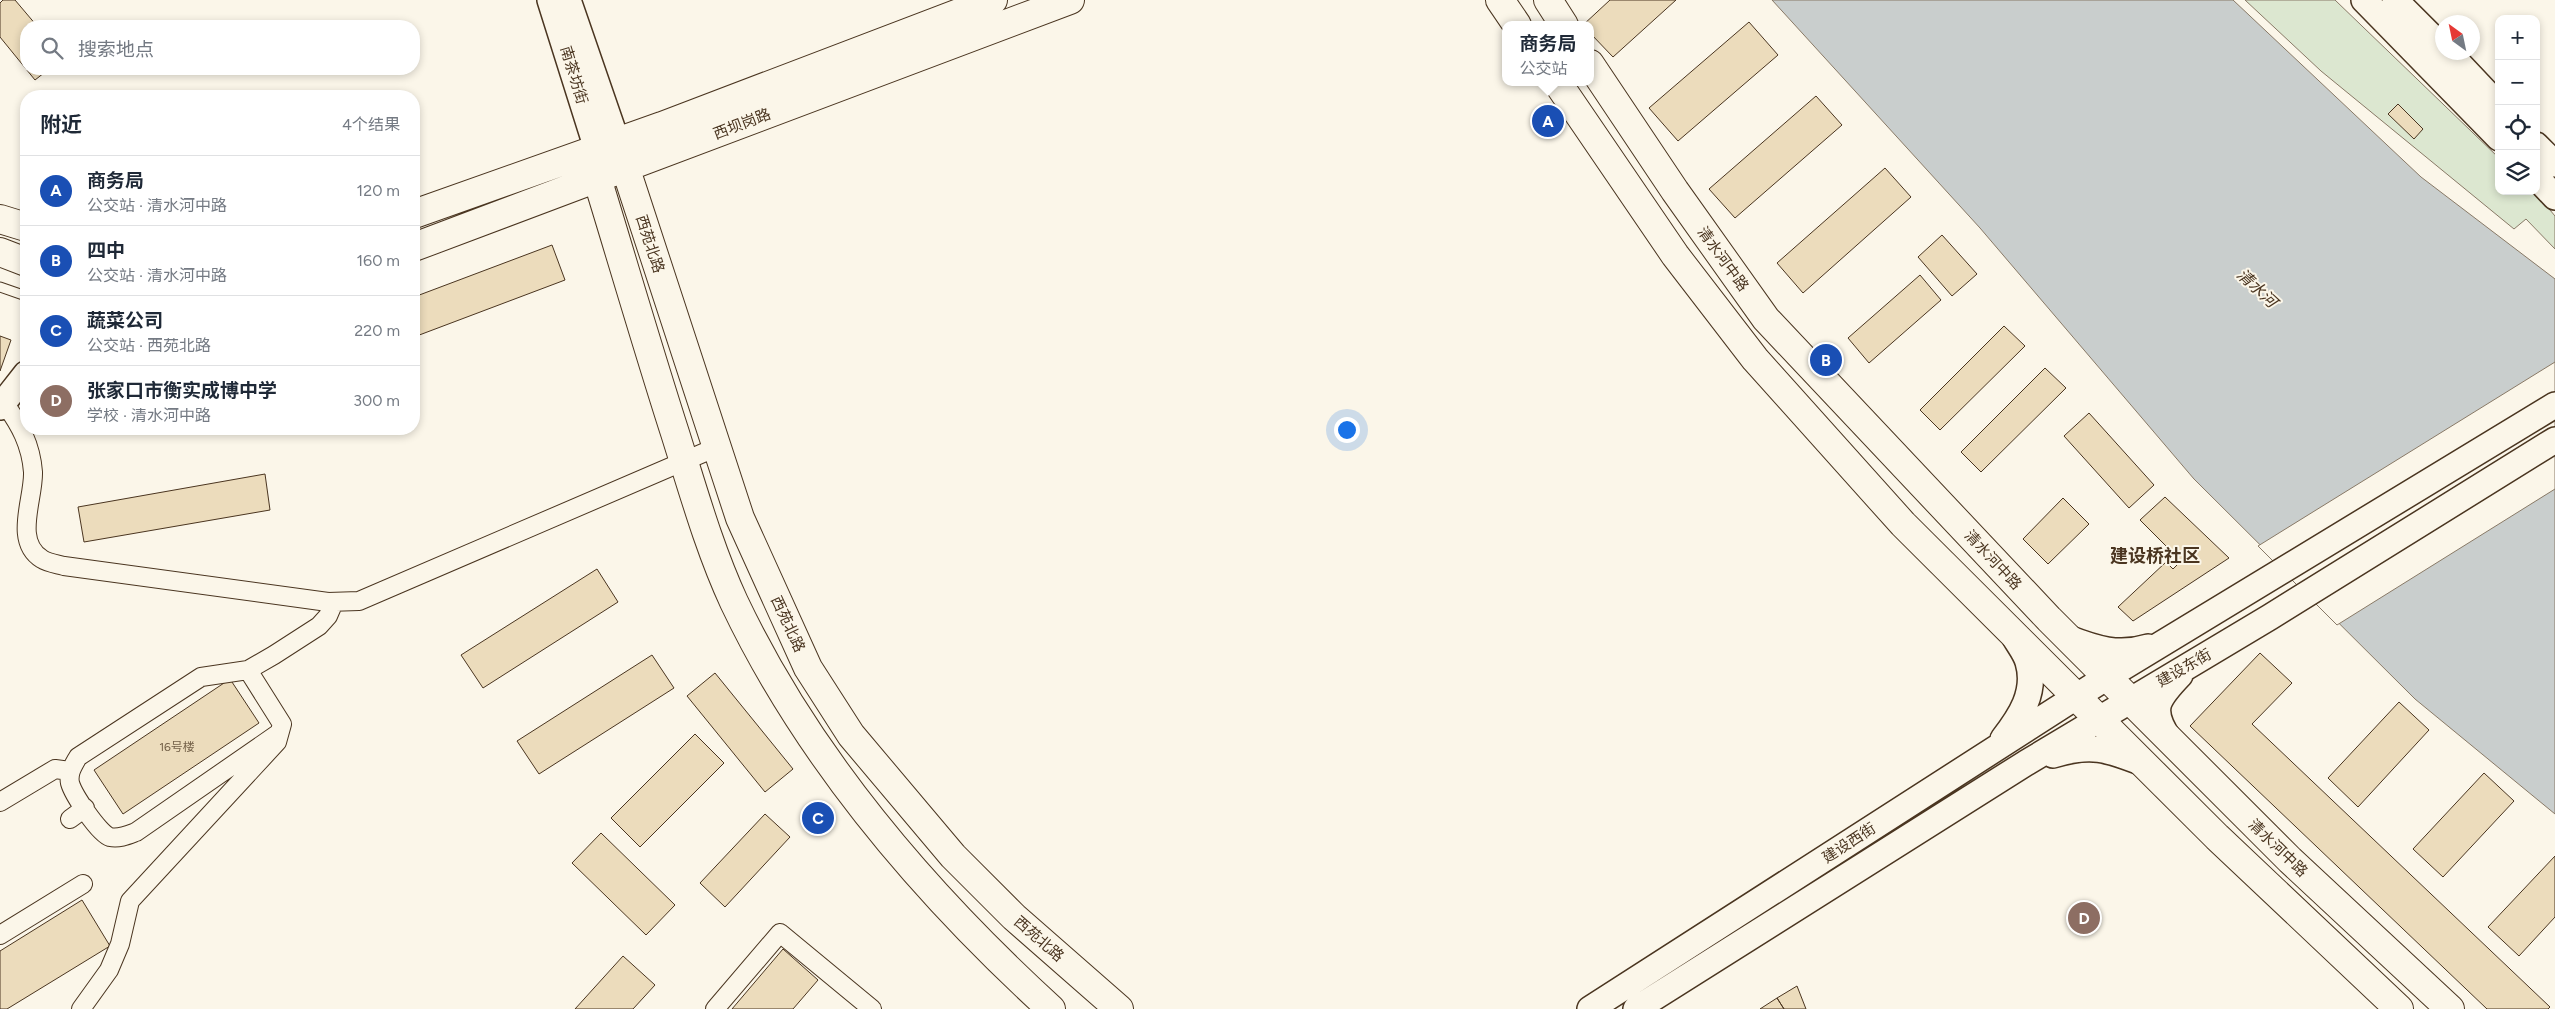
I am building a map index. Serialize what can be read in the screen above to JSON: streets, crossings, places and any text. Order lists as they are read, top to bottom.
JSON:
{
  "streets": {
    "main road": [
      "南茶坊街",
      "西坝岗路",
      "西苑北路",
      "清水河中路",
      "建设东街",
      "建设西街"
    ]
  },
  "crossings": [
    ["南茶坊街", "西坝岗路"],
    ["南茶坊街", "西苑北路"],
    ["西坝岗路", "西苑北路"],
    ["清水河中路", "建设东街"],
    ["清水河中路", "建设西街"],
    ["建设东街", "建设西街"]
  ],
  "districts": ["建设桥社区"],
  "water": ["清水河"],
  "house_numbers": ["16号楼"],
  "north": "top left",
  "page": {
    "map_buttons": ["+", "−"],
    "search": "搜索地点",
    "popup": ["商务局", "公交站"],
    "heading": ["附近", "4个结果"],
    "pins": [
      "A",
      "B",
      "C",
      "D"
    ],
    "list": [
      {
        "mark": "A",
        "name": "商务局",
        "note": "公交站 · 清水河中路",
        "value": "120 m"
      },
      {
        "mark": "B",
        "name": "四中",
        "note": "公交站 · 清水河中路",
        "value": "160 m"
      },
      {
        "mark": "C",
        "name": "蔬菜公司",
        "note": "公交站 · 西苑北路",
        "value": "220 m"
      },
      {
        "mark": "D",
        "name": "张家口市衡实成博中学",
        "note": "学校 · 清水河中路",
        "value": "300 m"
      }
    ]
  }
}
